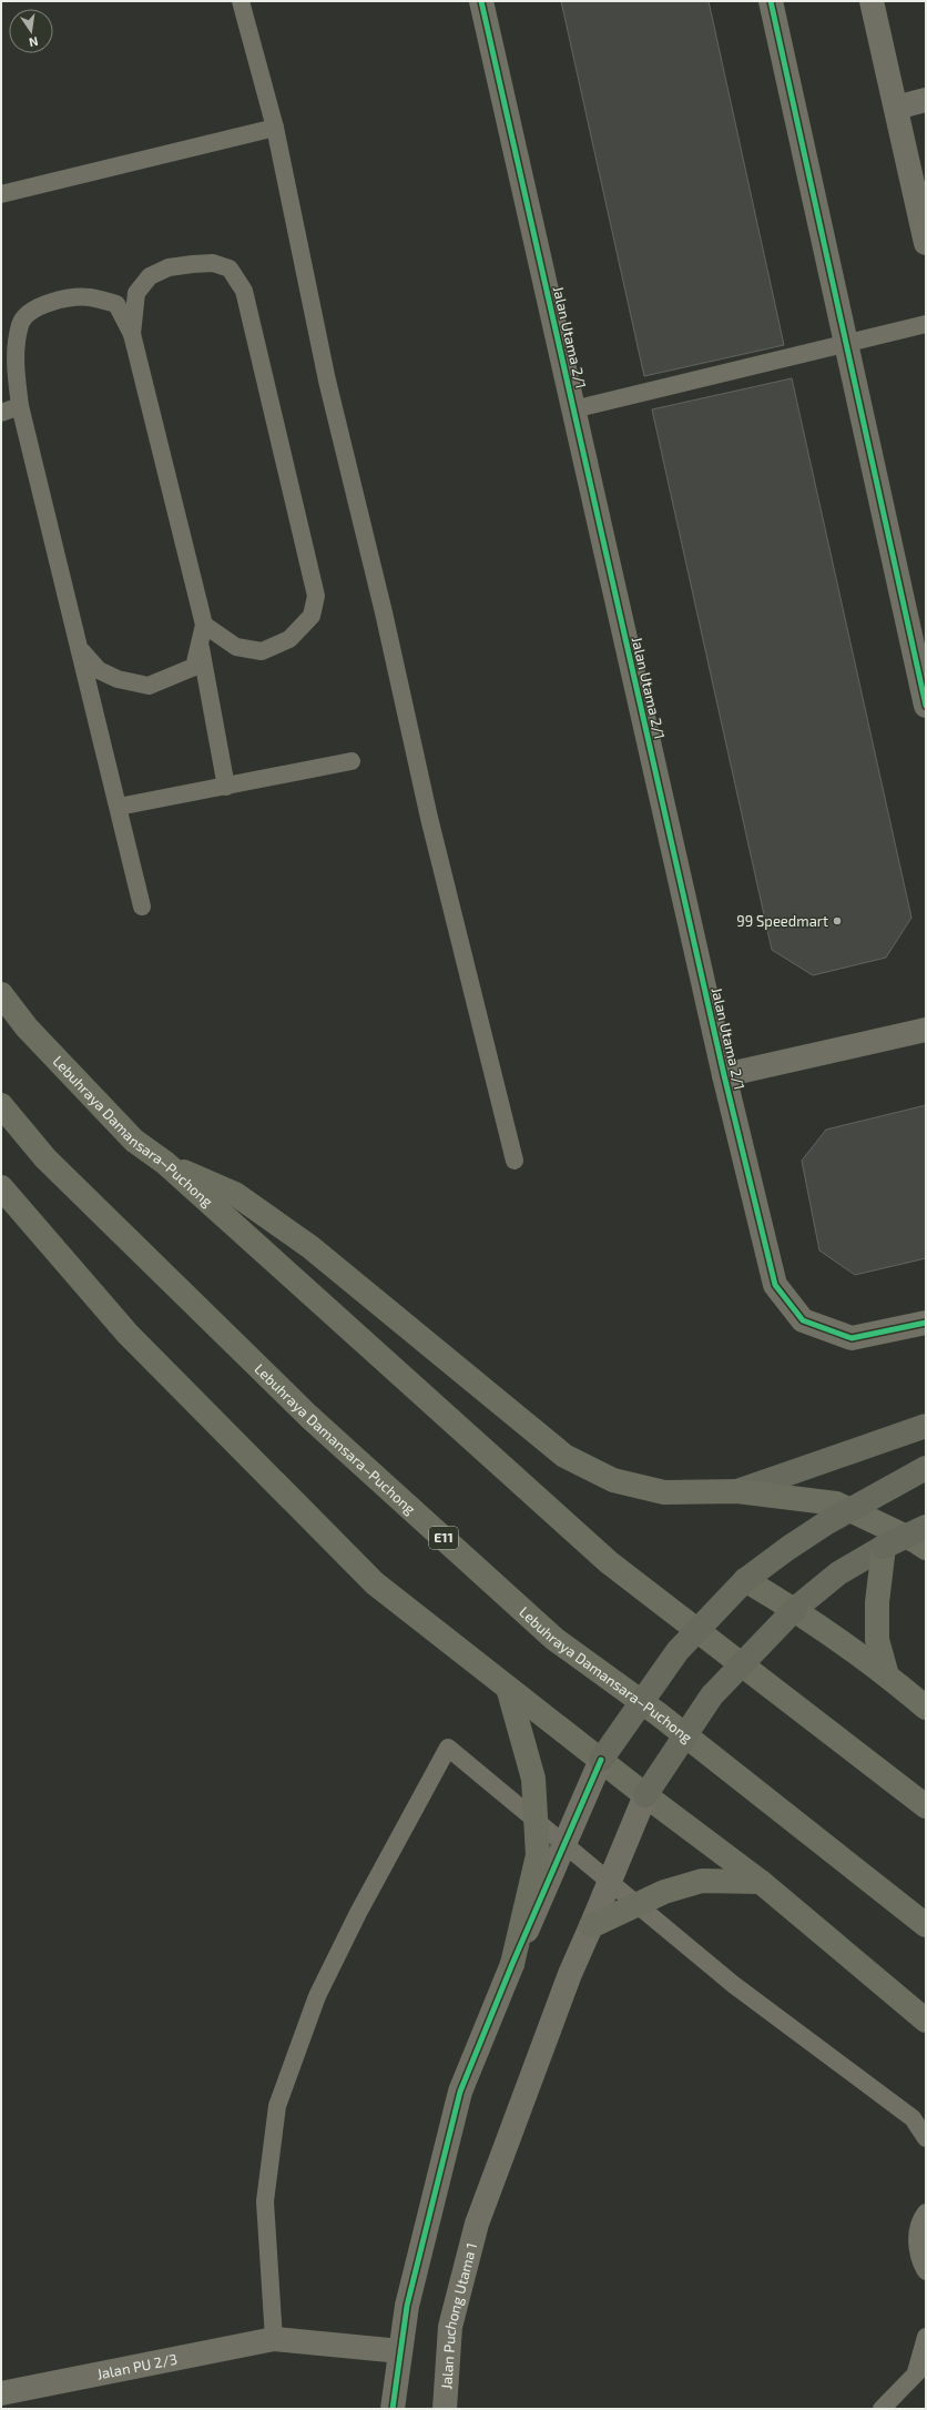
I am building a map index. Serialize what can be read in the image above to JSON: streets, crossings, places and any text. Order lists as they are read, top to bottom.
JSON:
{
  "streets": {
    "highway": ["Lebuhraya Damansara–Puchong", "E11"],
    "street": ["Jalan Utama 2/1", "Jalan Puchong Utama 1", "Jalan PU 2/3"]
  },
  "places": ["99 Speedmart"],
  "north": "bottom"
}
